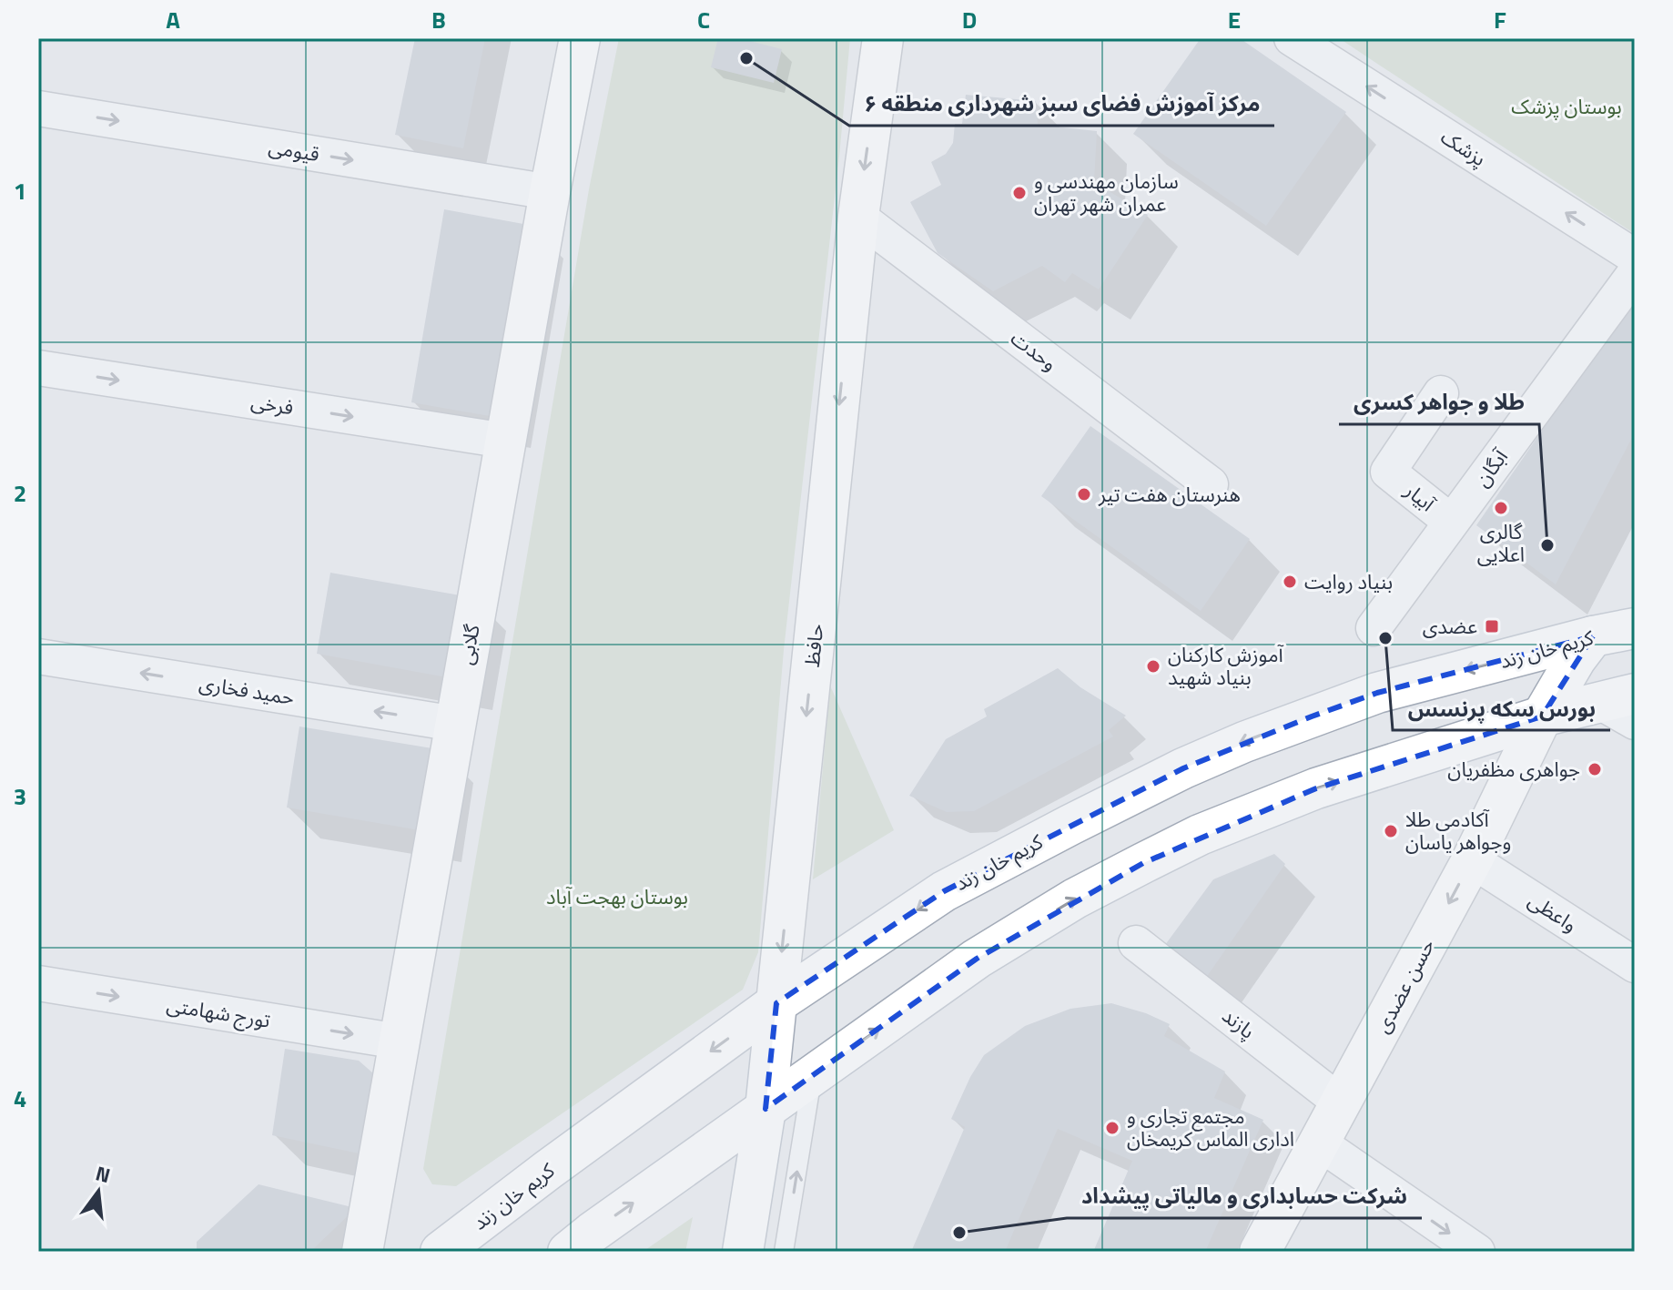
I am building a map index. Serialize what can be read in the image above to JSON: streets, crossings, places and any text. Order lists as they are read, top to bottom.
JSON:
{
  "streets": {
    "main road": [
      "گلابی",
      "حافظ",
      "کریم خان زند",
      "حسن عضدی"
    ],
    "street": [
      "پزشک",
      "قیومی",
      "وحدت",
      "فرخی",
      "آبگان",
      "آبیار",
      "حمید فخاری",
      "واعظی",
      "تورج شهامتی",
      "پازند"
    ]
  },
  "crossings": [
    ["قیومی", "گلابی"],
    ["وحدت", "حافظ"],
    ["فرخی", "گلابی"],
    ["آبگان", "آبیار"],
    ["گلابی", "حمید فخاری"],
    ["گلابی", "تورج شهامتی"],
    ["حافظ", "کریم خان زند"],
    ["کریم خان زند", "حسن عضدی"],
    ["واعظی", "حسن عضدی"],
    ["حسن عضدی", "پازند"]
  ],
  "one_way": [
    "پزشک",
    "قیومی",
    "فرخی",
    "حافظ",
    "حمید فخاری",
    "حسن عضدی",
    "تورج شهامتی"
  ],
  "parks": ["بوستان پزشک", "بوستان بهجت آباد"],
  "places": {
    "other": [
      "مرکز آموزش فضای سبز شهرداری منطقه ۶",
      "سازمان مهندسی و عمران شهر تهران",
      "هنرستان هفت تیر",
      "گالری اعلایی",
      "طلا و جواهر کسری",
      "بنیاد روایت",
      "بورس سکه پرنسس",
      "آموزش کارکنان بنیاد شهید",
      "جواهری مظفریان",
      "آکادمی طلا وجواهر یاسان",
      "مجتمع تجاری و اداری الماس کریمخان",
      "شرکت حسابداری و مالیاتی پیشداد"
    ],
    "transit": ["عضدی"]
  },
  "north": "top",
  "grid": {
    "columns": [
      "A",
      "B",
      "C",
      "D",
      "E",
      "F"
    ],
    "rows": [
      "1",
      "2",
      "3",
      "4"
    ]
  }
}
